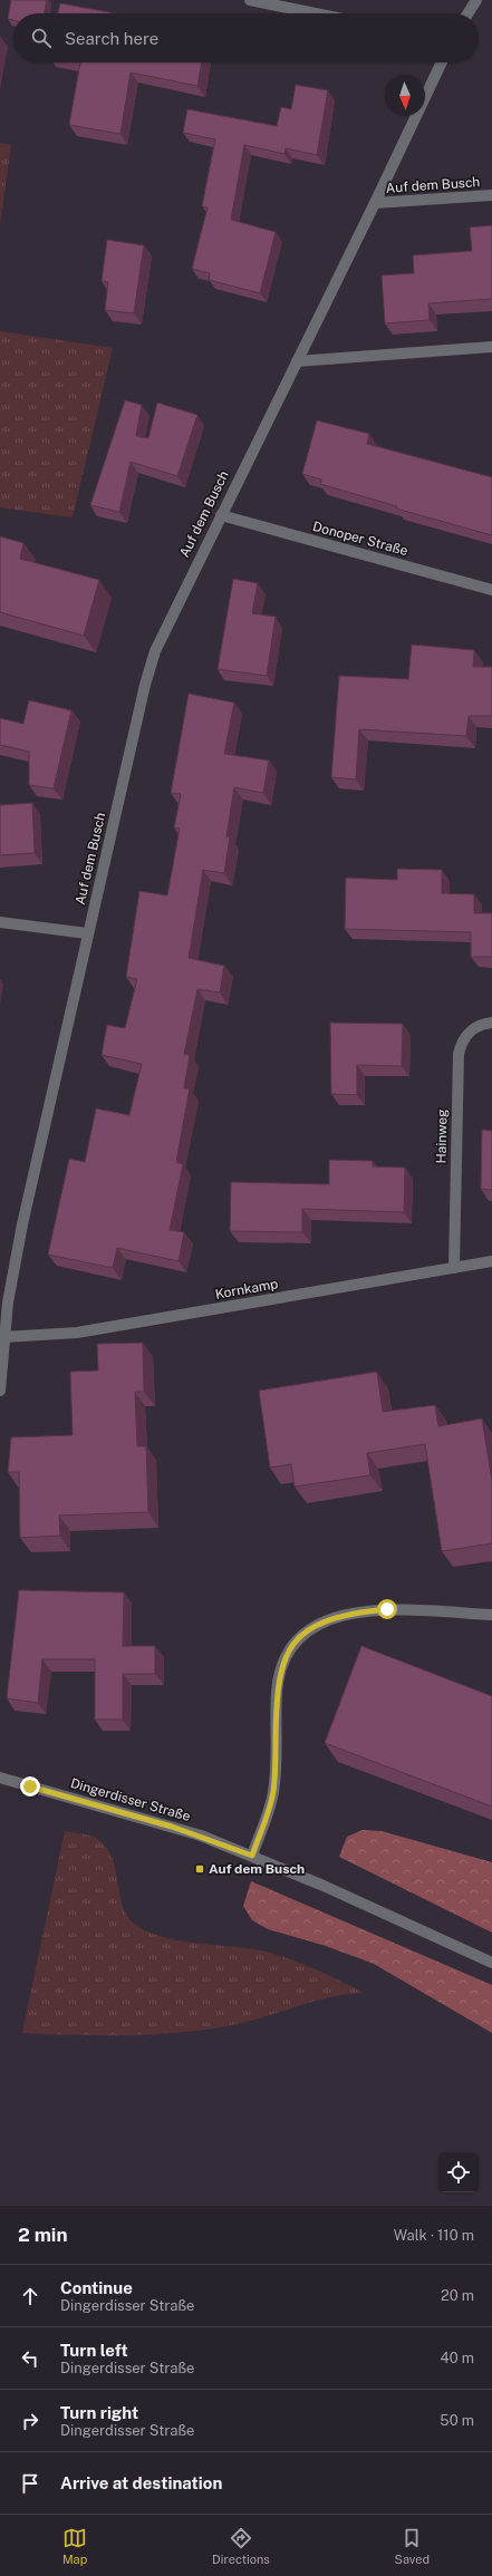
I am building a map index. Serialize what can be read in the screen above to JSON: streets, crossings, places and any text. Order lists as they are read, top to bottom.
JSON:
{
  "streets": {
    "street": [
      "Auf dem Busch",
      "Donoper Straße",
      "Hainweg",
      "Kornkamp",
      "Dingerdisser Straße"
    ]
  },
  "crossings": [
    ["Auf dem Busch", "Donoper Straße"],
    ["Auf dem Busch", "Kornkamp"],
    ["Hainweg", "Kornkamp"]
  ],
  "places": {
    "transit": ["Auf dem Busch"]
  },
  "north": "bottom",
  "page": {
    "search": "Search here",
    "heading": ["2 min", "Walk · 110 m"],
    "list": [
      ["Continue", "Dingerdisser Straße", "20 m"],
      ["Turn left", "Dingerdisser Straße", "40 m"],
      ["Turn right", "Dingerdisser Straße", "50 m"],
      "Arrive at destination"
    ],
    "nav": ["Map", "Directions", "Saved"]
  }
}
